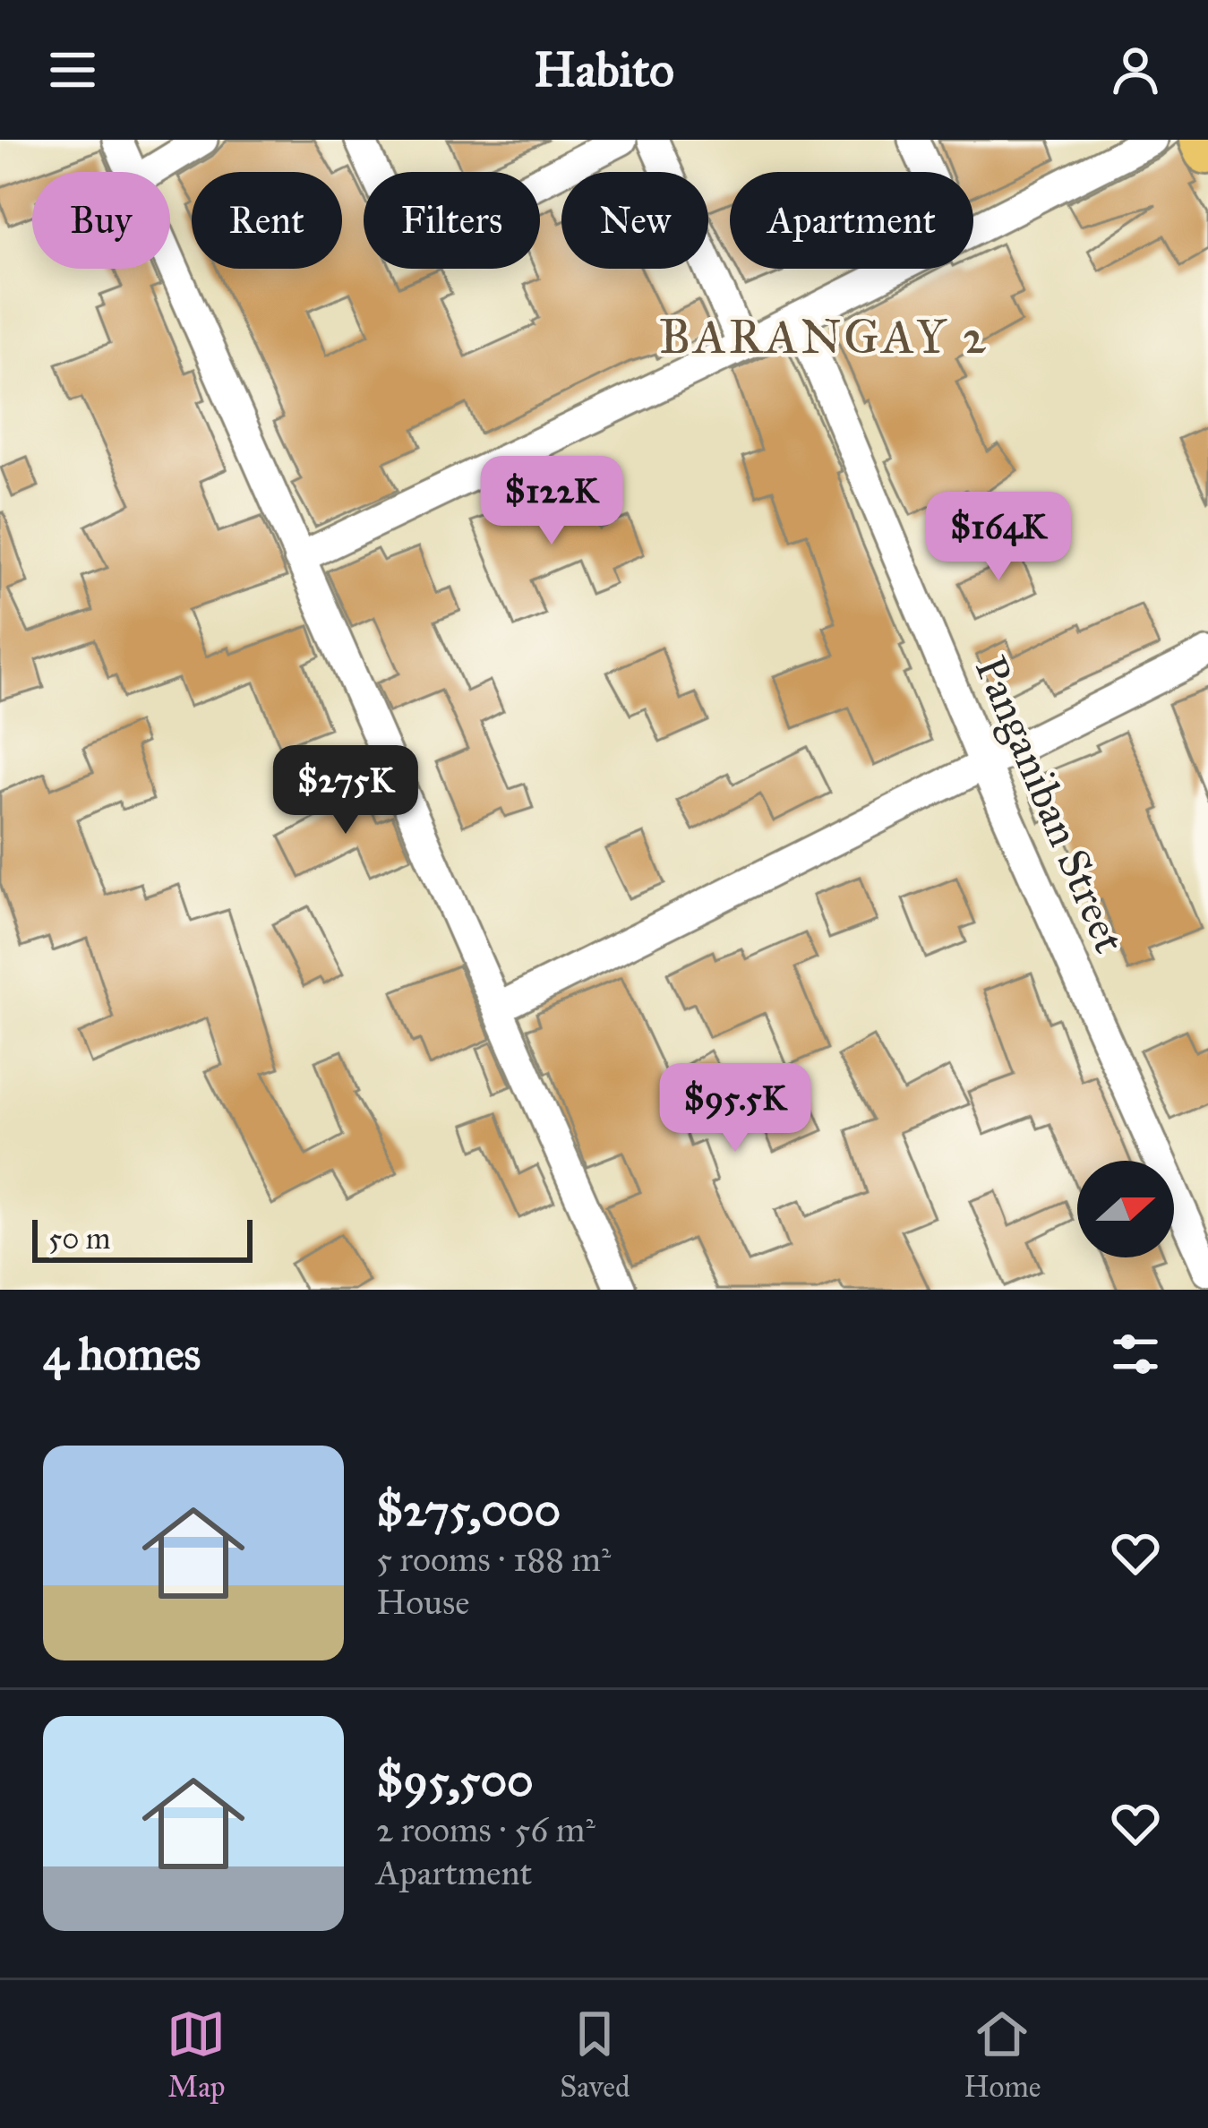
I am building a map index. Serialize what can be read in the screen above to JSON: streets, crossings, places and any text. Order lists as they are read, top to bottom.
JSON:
{
  "streets": {
    "street": ["Panganiban Street"]
  },
  "districts": ["BARANGAY 2"],
  "scale_bar": "50 m",
  "north": "right",
  "page": {
    "header": "Habito",
    "chip": [
      "Buy",
      "Rent",
      "Filters",
      "New",
      "Apartment"
    ],
    "price": [
      "$122K",
      "$164K",
      "$275K",
      "$95.5K"
    ],
    "scale": "50 m",
    "heading": "4 homes",
    "list": [
      {
        "name": "$275,000",
        "note": "5 rooms · 188 m² · House"
      },
      {
        "name": "$95,500",
        "note": "2 rooms · 56 m² · Apartment"
      }
    ],
    "tabs": ["Map", "Saved", "Home"]
  }
}
